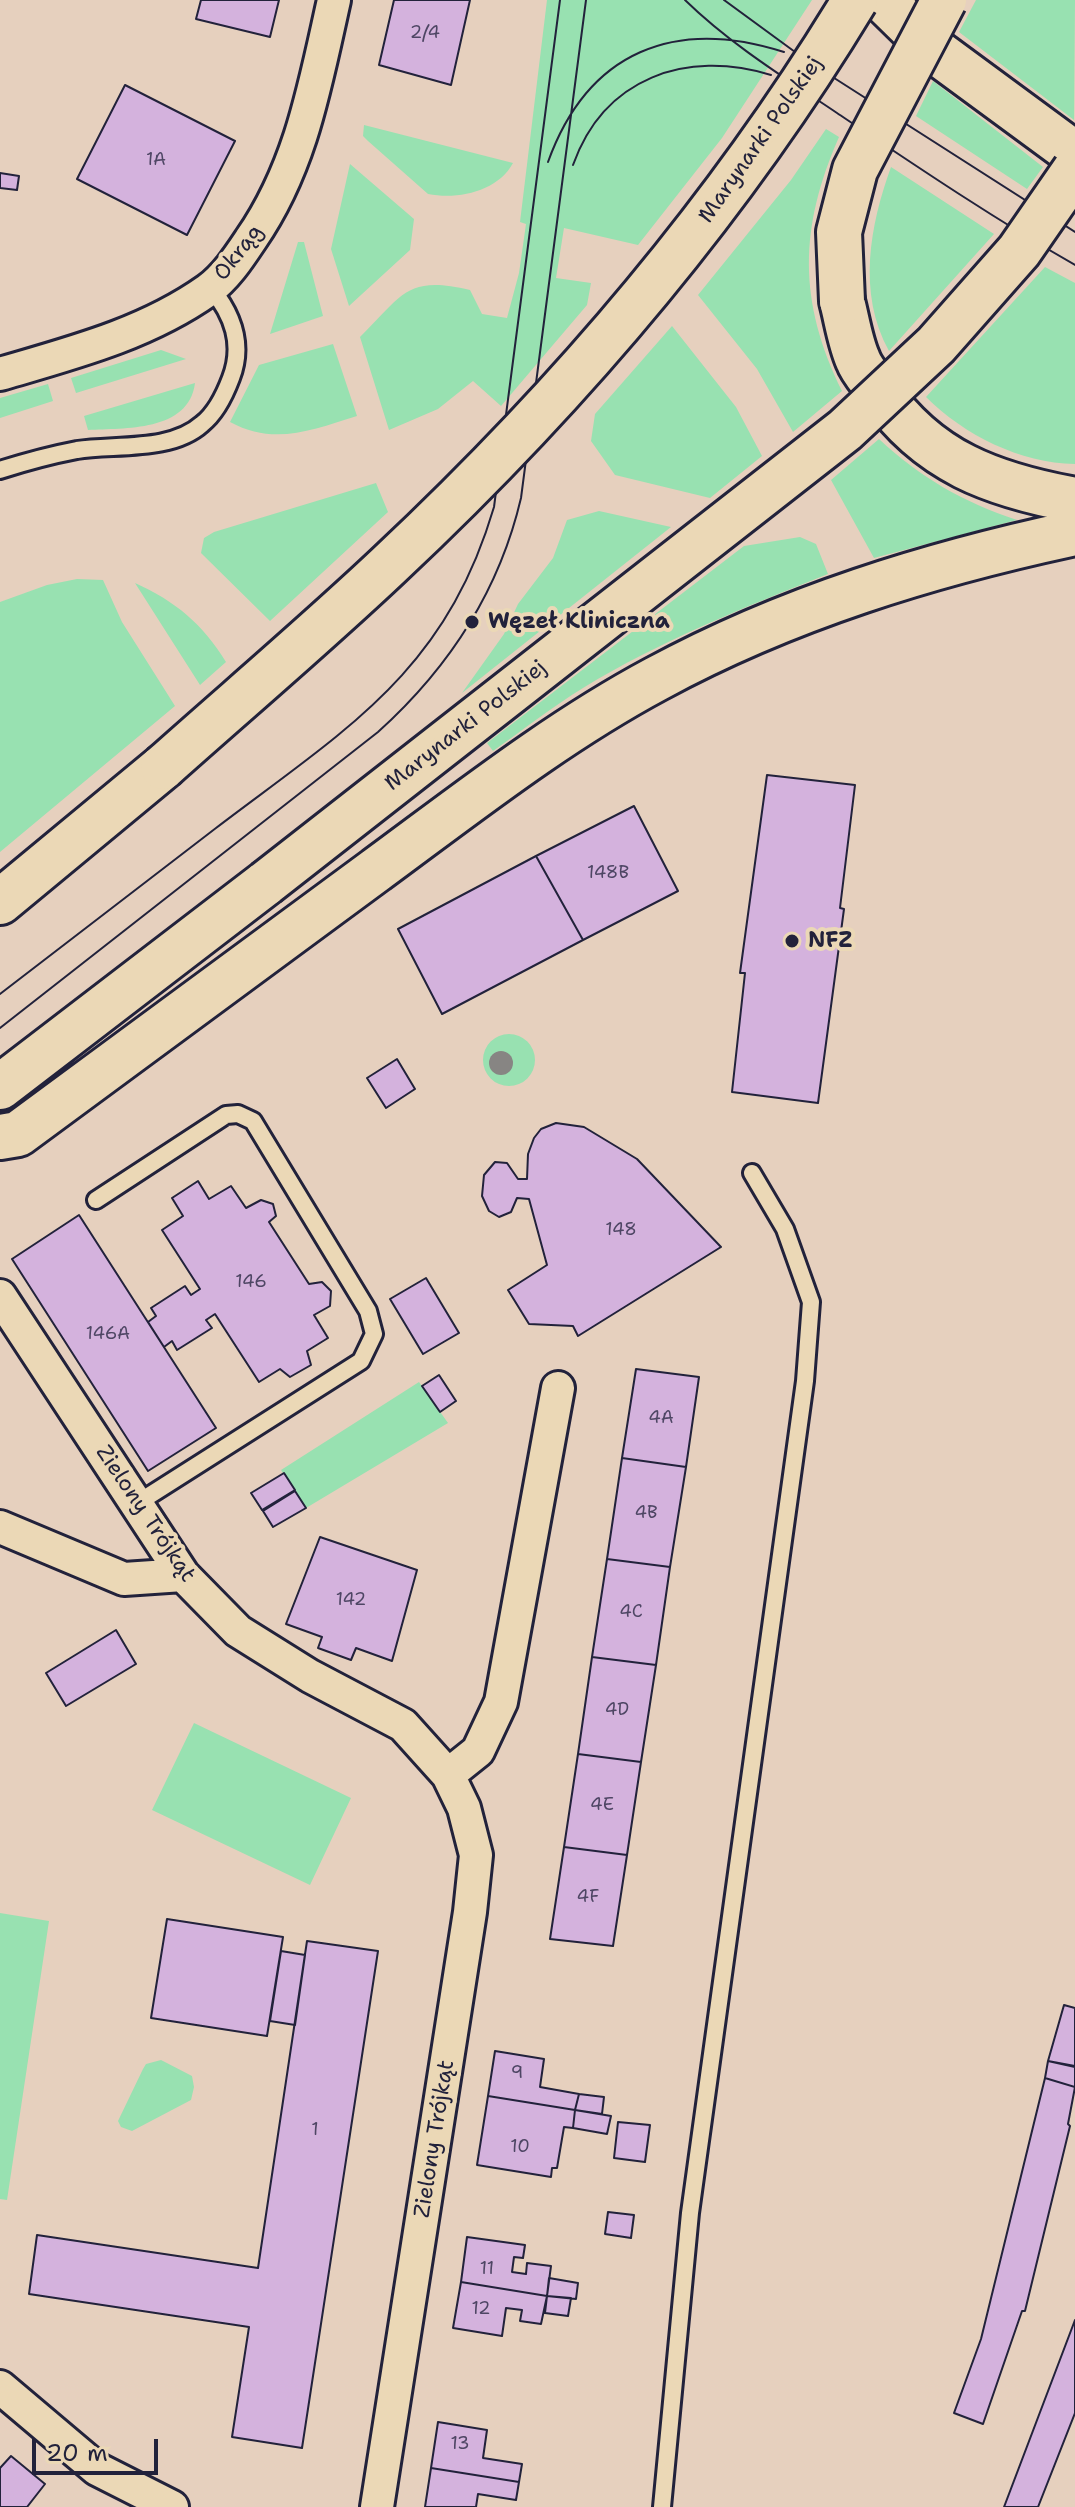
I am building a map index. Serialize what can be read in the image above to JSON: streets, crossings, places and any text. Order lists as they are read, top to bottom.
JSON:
{
  "streets": {
    "main road": ["Marynarki Polskiej"],
    "street": ["Okrąg", "Zielony Trójkąt"]
  },
  "places": ["Węzeł Kliniczna", "NFZ"],
  "house_numbers": [
    "2/4",
    "1A",
    "148B",
    "148",
    "146",
    "146A",
    "4A",
    "4B",
    "142",
    "4C",
    "4D",
    "4E",
    "4F",
    "9",
    "1",
    "10",
    "11",
    "12",
    "13"
  ],
  "scale_bar": "20 m"
}
